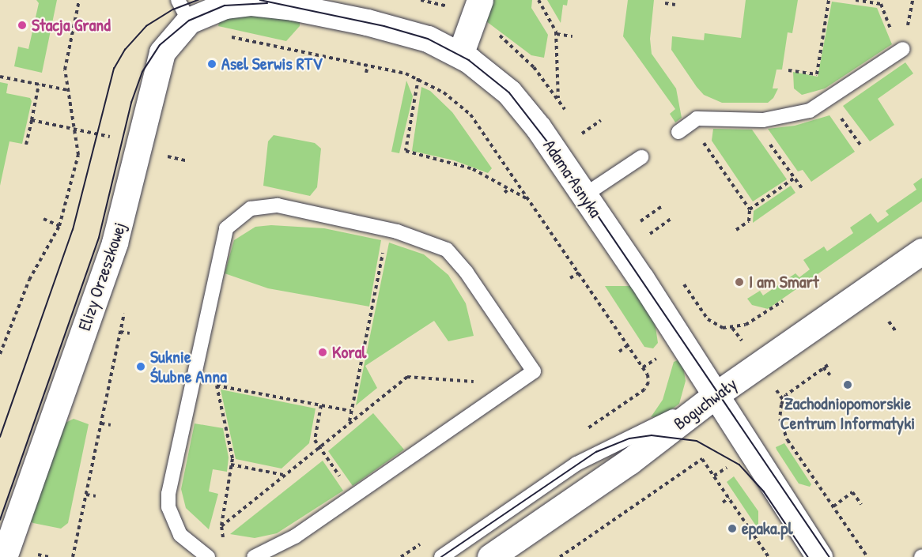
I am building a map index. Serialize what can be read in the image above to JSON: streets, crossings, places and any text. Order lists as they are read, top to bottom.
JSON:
{
  "streets": {
    "street": ["Adama Asnyka", "Elizy Orzeszkowej", "Boguchwały"]
  },
  "crossings": [
    ["Adama Asnyka", "Elizy Orzeszkowej"],
    ["Adama Asnyka", "Boguchwały"]
  ],
  "places": [
    "Stacja Grand",
    "Asel Serwis RTV",
    "I am Smart",
    "Koral",
    "Suknie Ślubne Anna",
    "Zachodniopomorskie Centrum Informatyki",
    "epaka.pl"
  ]
}
